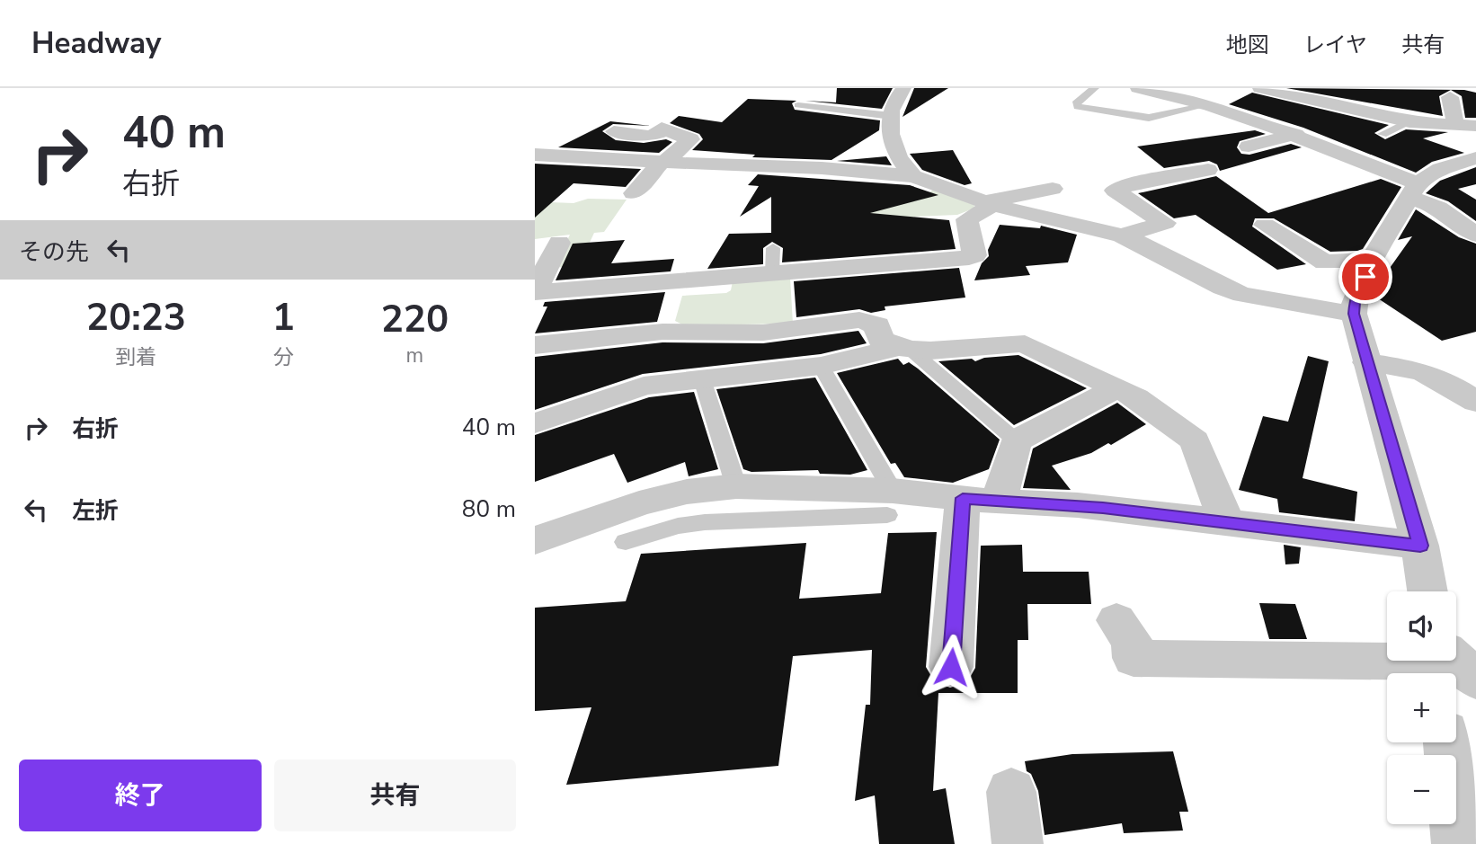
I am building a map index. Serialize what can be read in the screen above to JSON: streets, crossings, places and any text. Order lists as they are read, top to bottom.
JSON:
{
  "page": {
    "header": "Headway",
    "nav": ["地図", "レイヤ", "共有"],
    "turn": ["40 m", "右折"],
    "then": "その先",
    "eta": [
      "20:23",
      "到着",
      "1",
      "分",
      "220",
      "m"
    ],
    "list": [
      {
        "name": "右折",
        "value": "40 m"
      },
      {
        "name": "左折",
        "value": "80 m"
      }
    ],
    "map_buttons": ["+", "−"],
    "buttons": ["終了", "共有"]
  }
}
